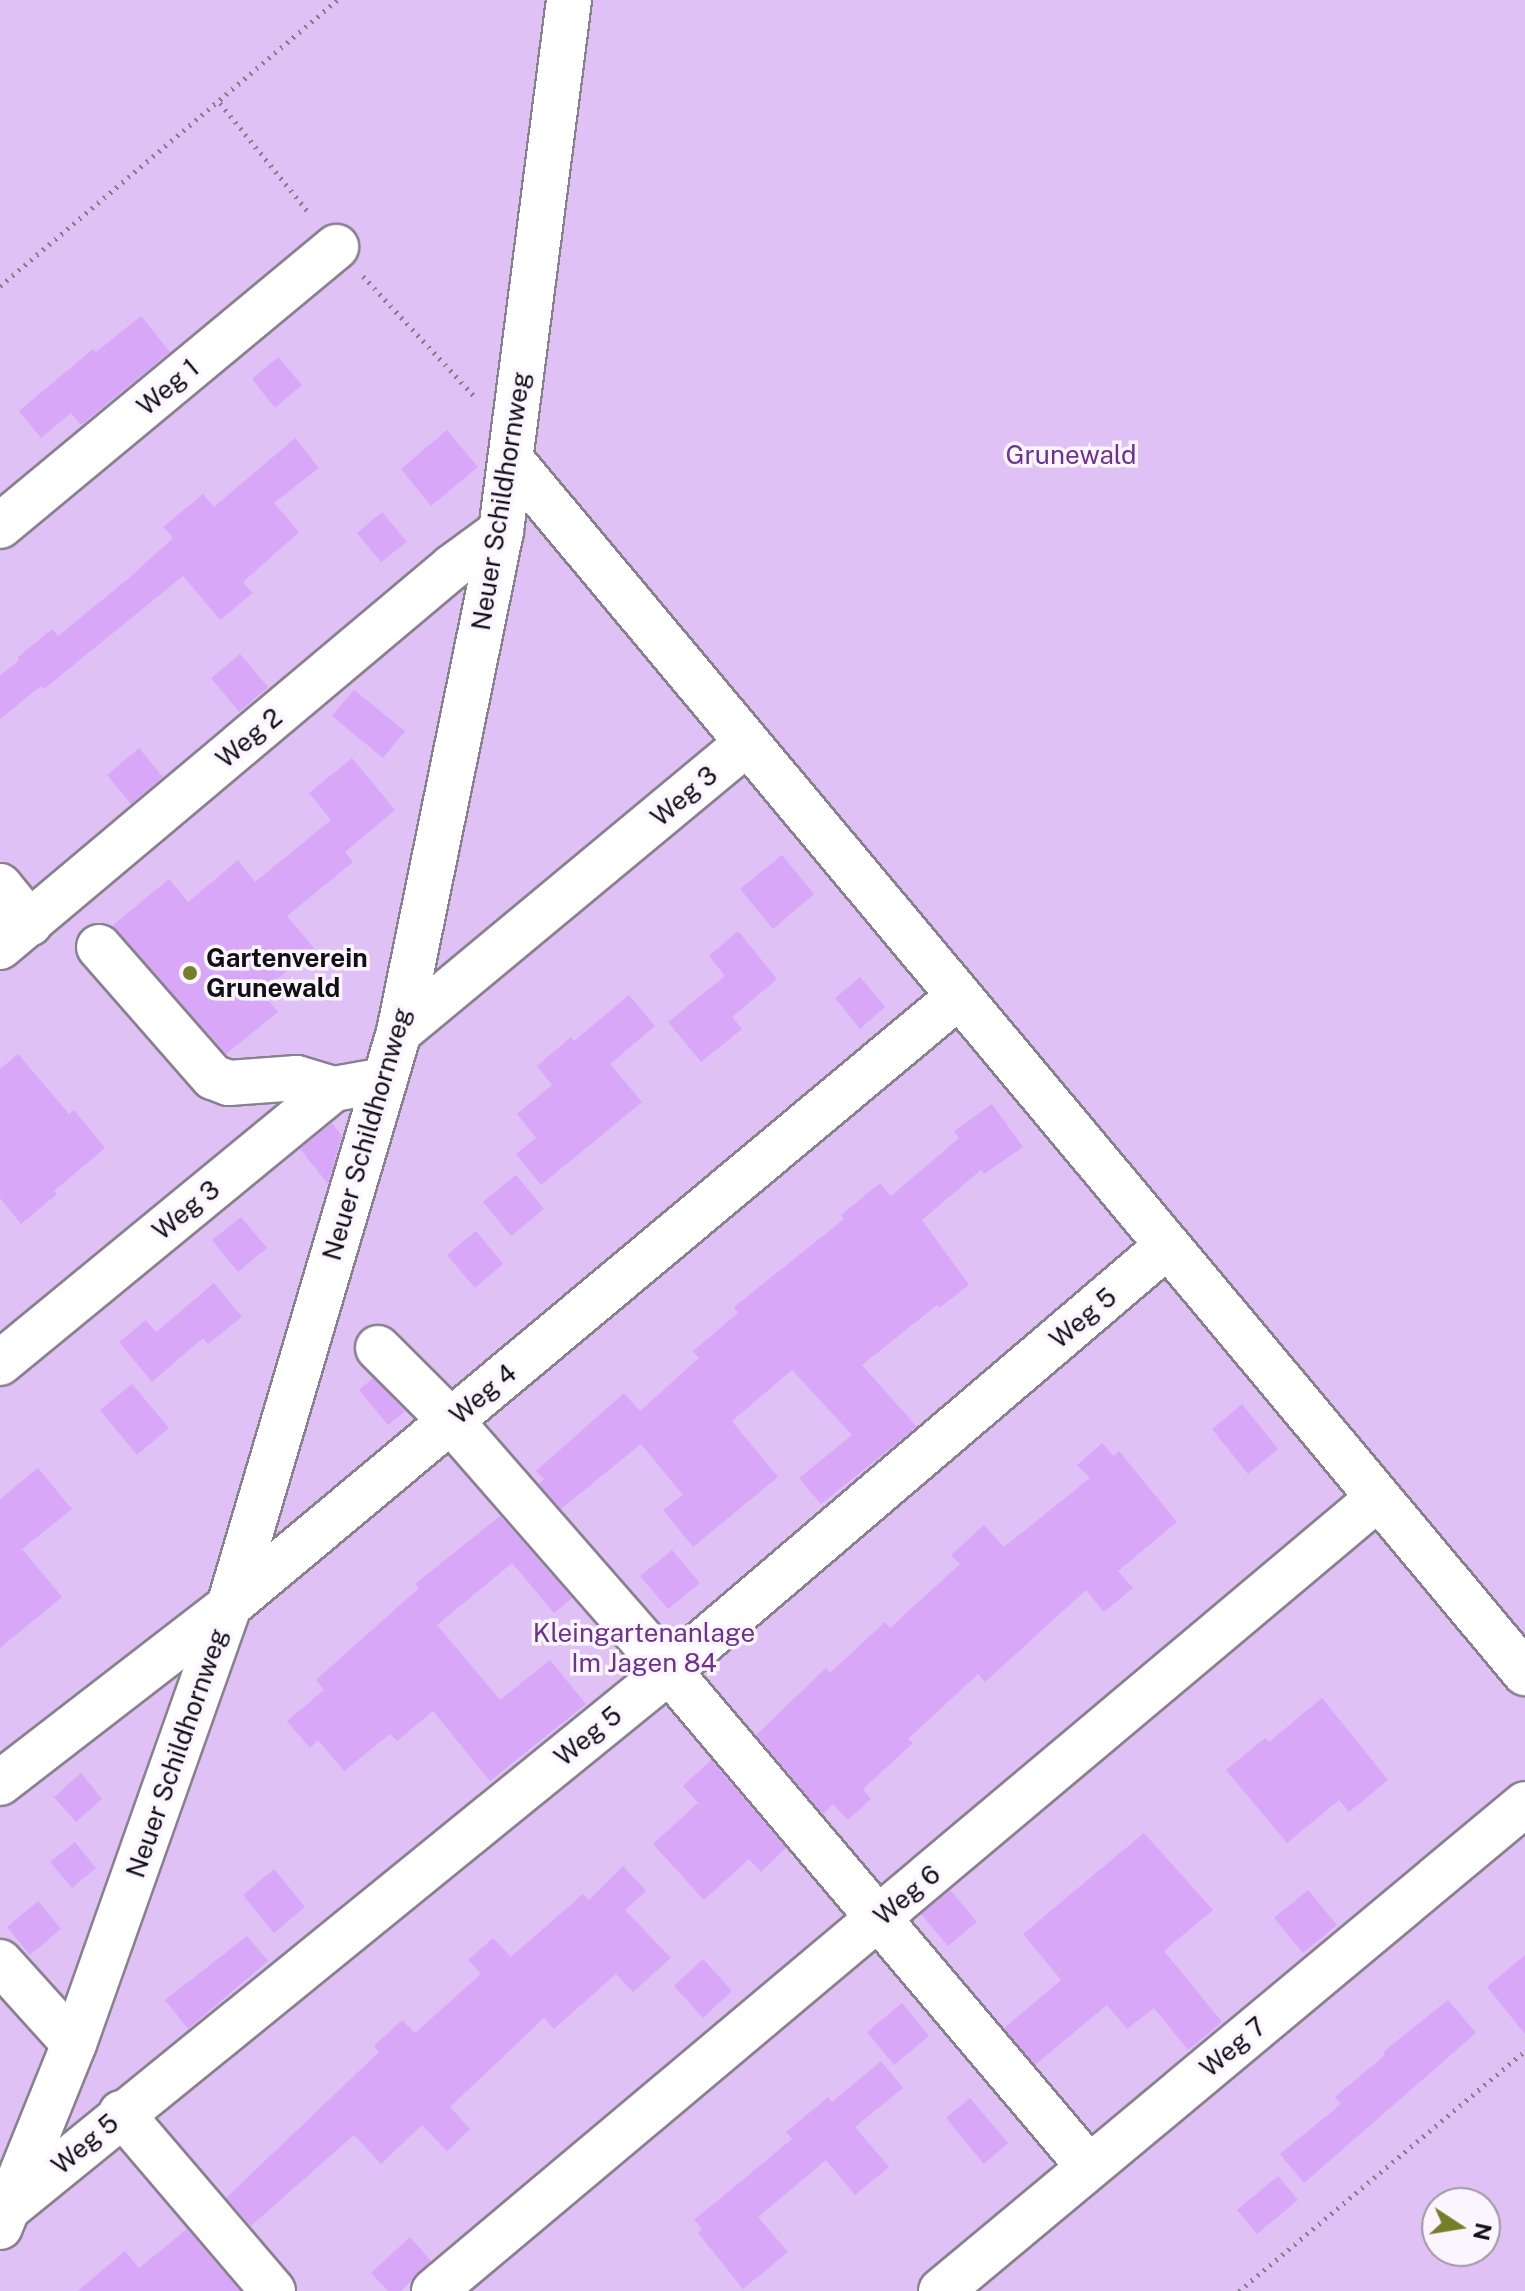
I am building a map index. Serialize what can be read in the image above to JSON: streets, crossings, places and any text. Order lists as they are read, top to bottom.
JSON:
{
  "streets": {
    "street": [
      "Weg 1",
      "Neuer Schildhornweg",
      "Weg 2",
      "Weg 3",
      "Weg 5",
      "Weg 4",
      "Weg 6",
      "Weg 7"
    ]
  },
  "crossings": [
    ["Neuer Schildhornweg", "Weg 2"],
    ["Neuer Schildhornweg", "Weg 3"],
    ["Neuer Schildhornweg", "Weg 5"],
    ["Neuer Schildhornweg", "Weg 4"]
  ],
  "parks": ["Grunewald", "Kleingartenanlage Im Jagen 84"],
  "places": ["Gartenverein Grunewald"],
  "north": "right"
}
